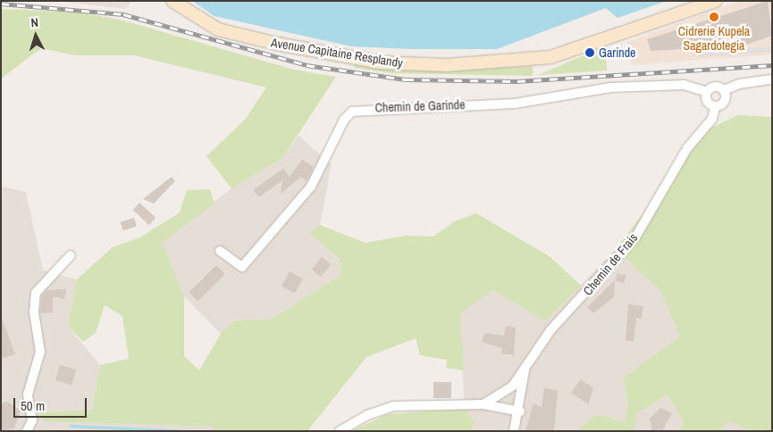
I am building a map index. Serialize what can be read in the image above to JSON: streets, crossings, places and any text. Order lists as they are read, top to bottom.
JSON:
{
  "streets": {
    "main road": ["Avenue Capitaine Resplandy"],
    "street": ["Chemin de Garinde", "Chemin de Frais"]
  },
  "crossings": [
    ["Chemin de Garinde", "Chemin de Frais"]
  ],
  "places": ["Cidrerie Kupela Sagardotegia", "Garinde"],
  "scale_bar": "50 m",
  "north": "top"
}
